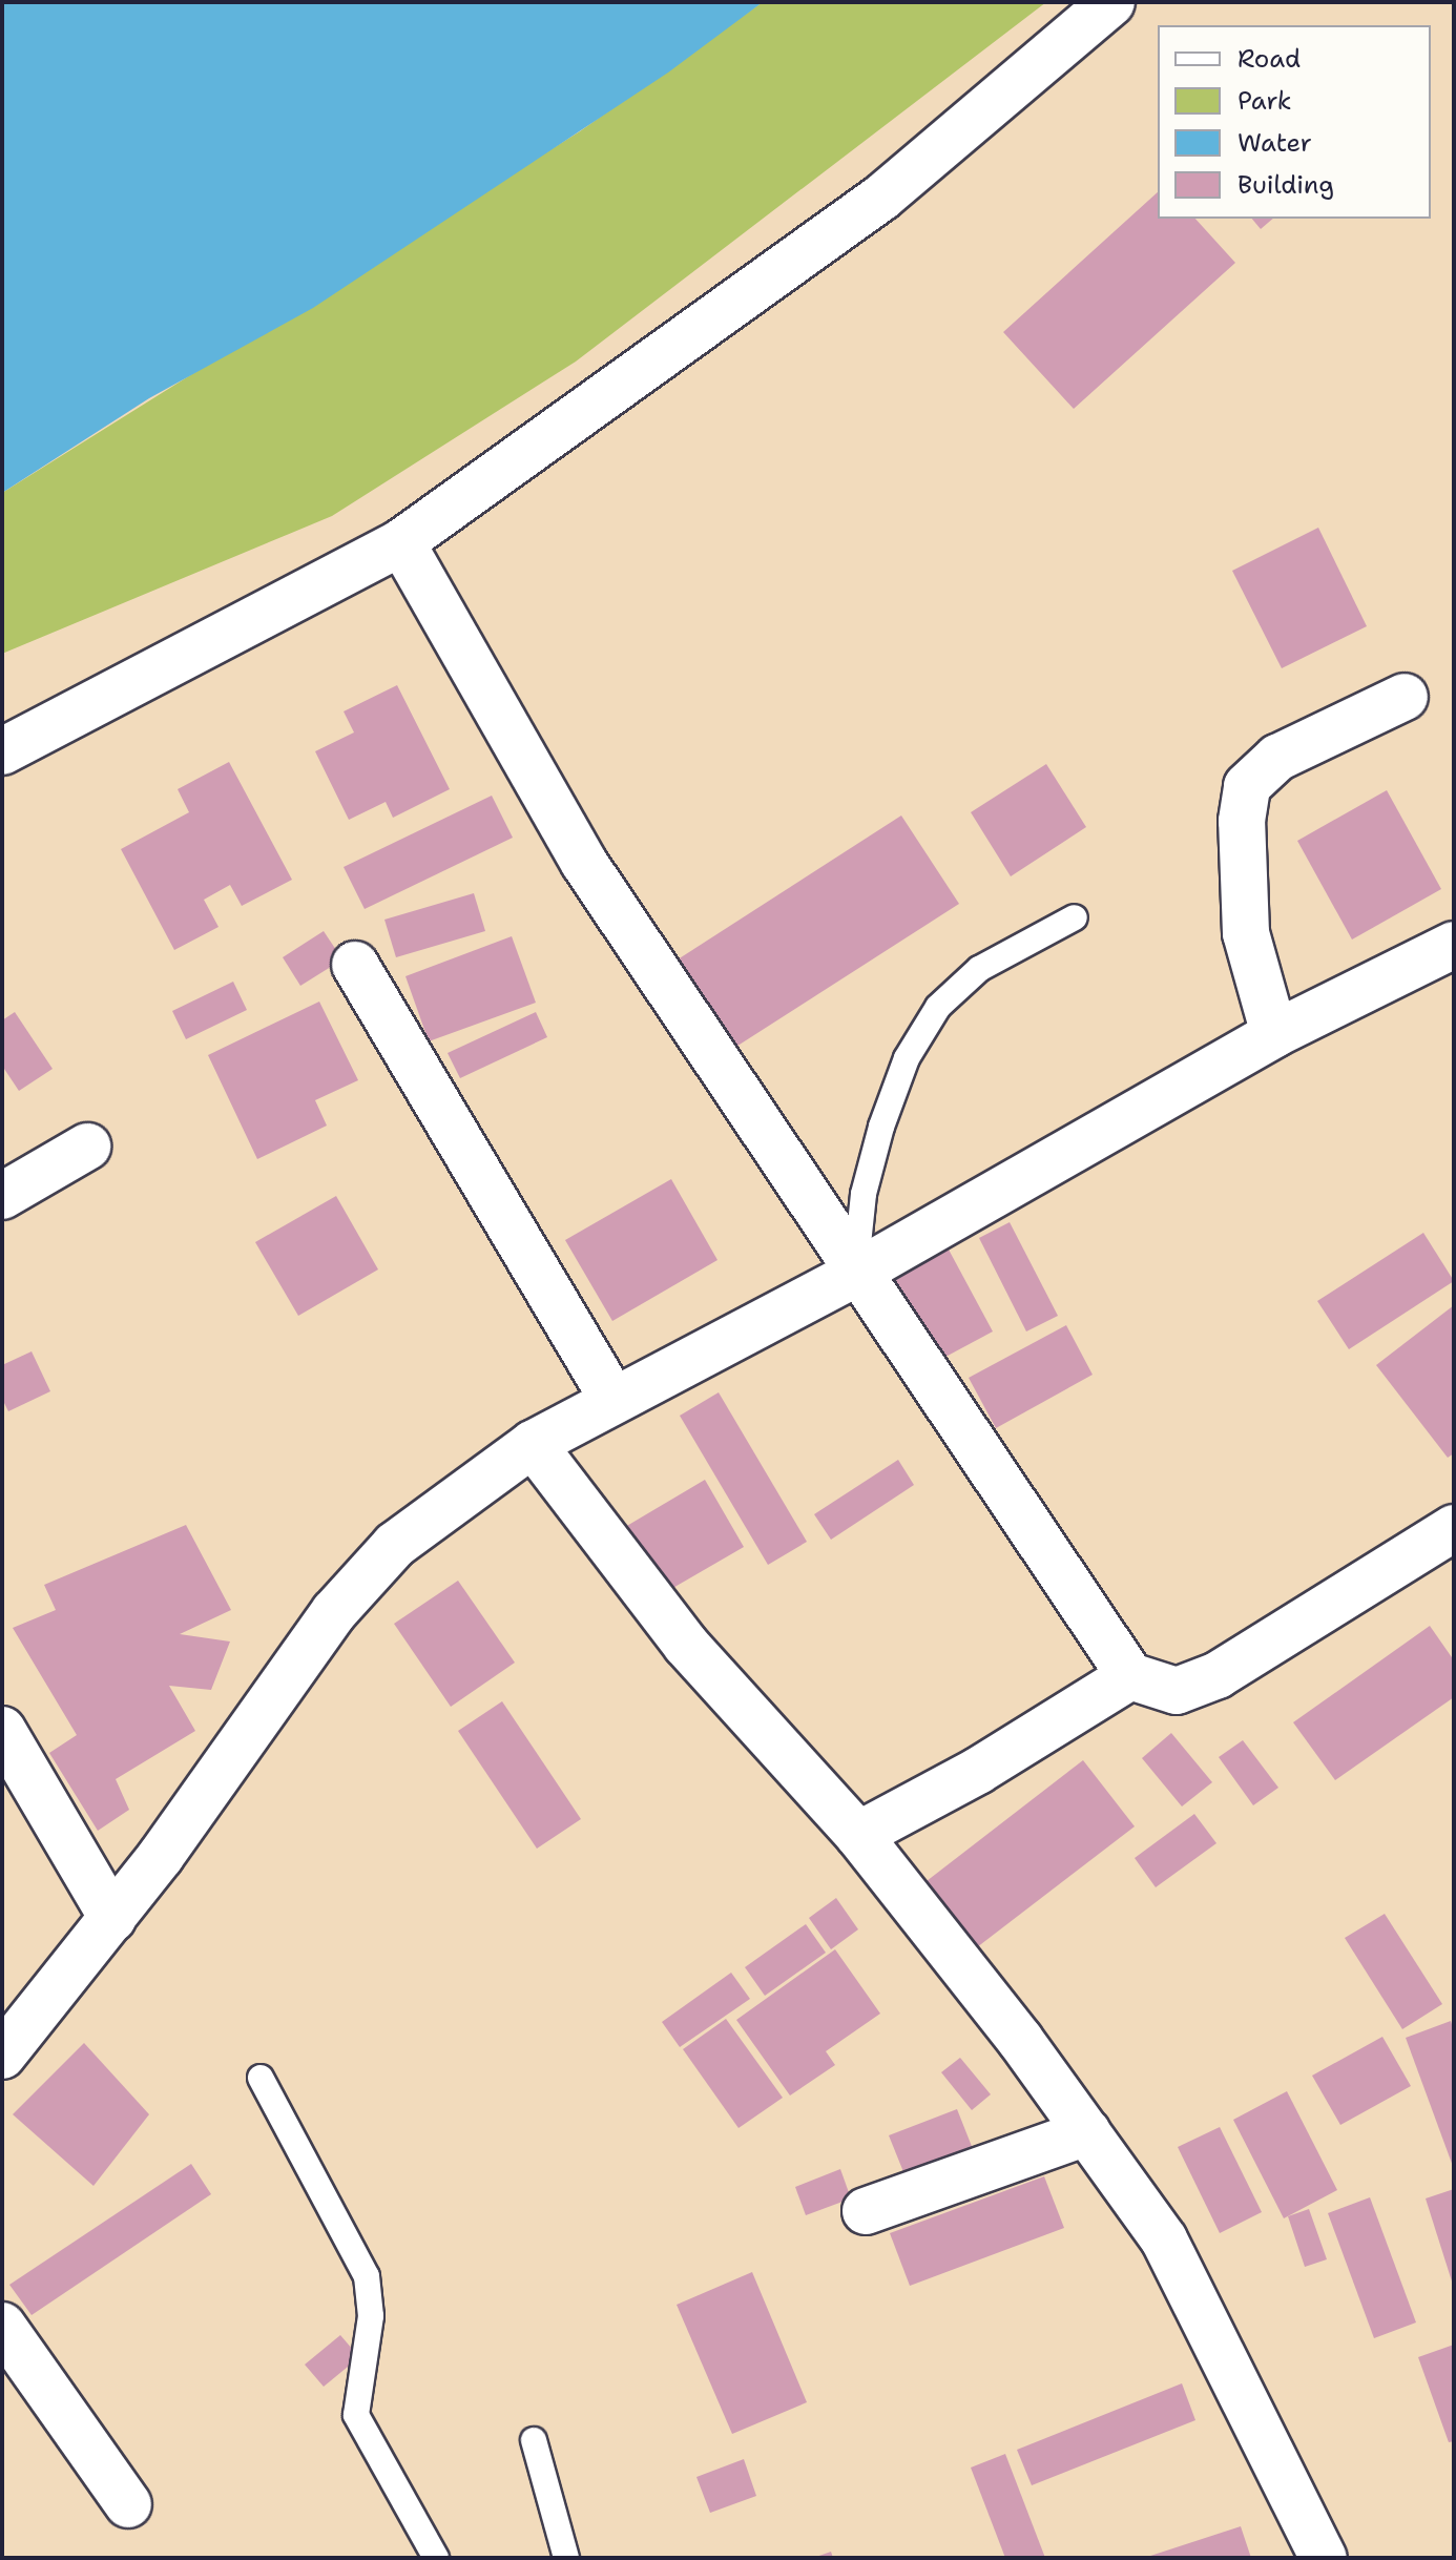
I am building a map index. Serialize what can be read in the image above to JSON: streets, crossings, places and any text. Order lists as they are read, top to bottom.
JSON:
{
  "legend": [
    "Road",
    "Park",
    "Water",
    "Building"
  ]
}
